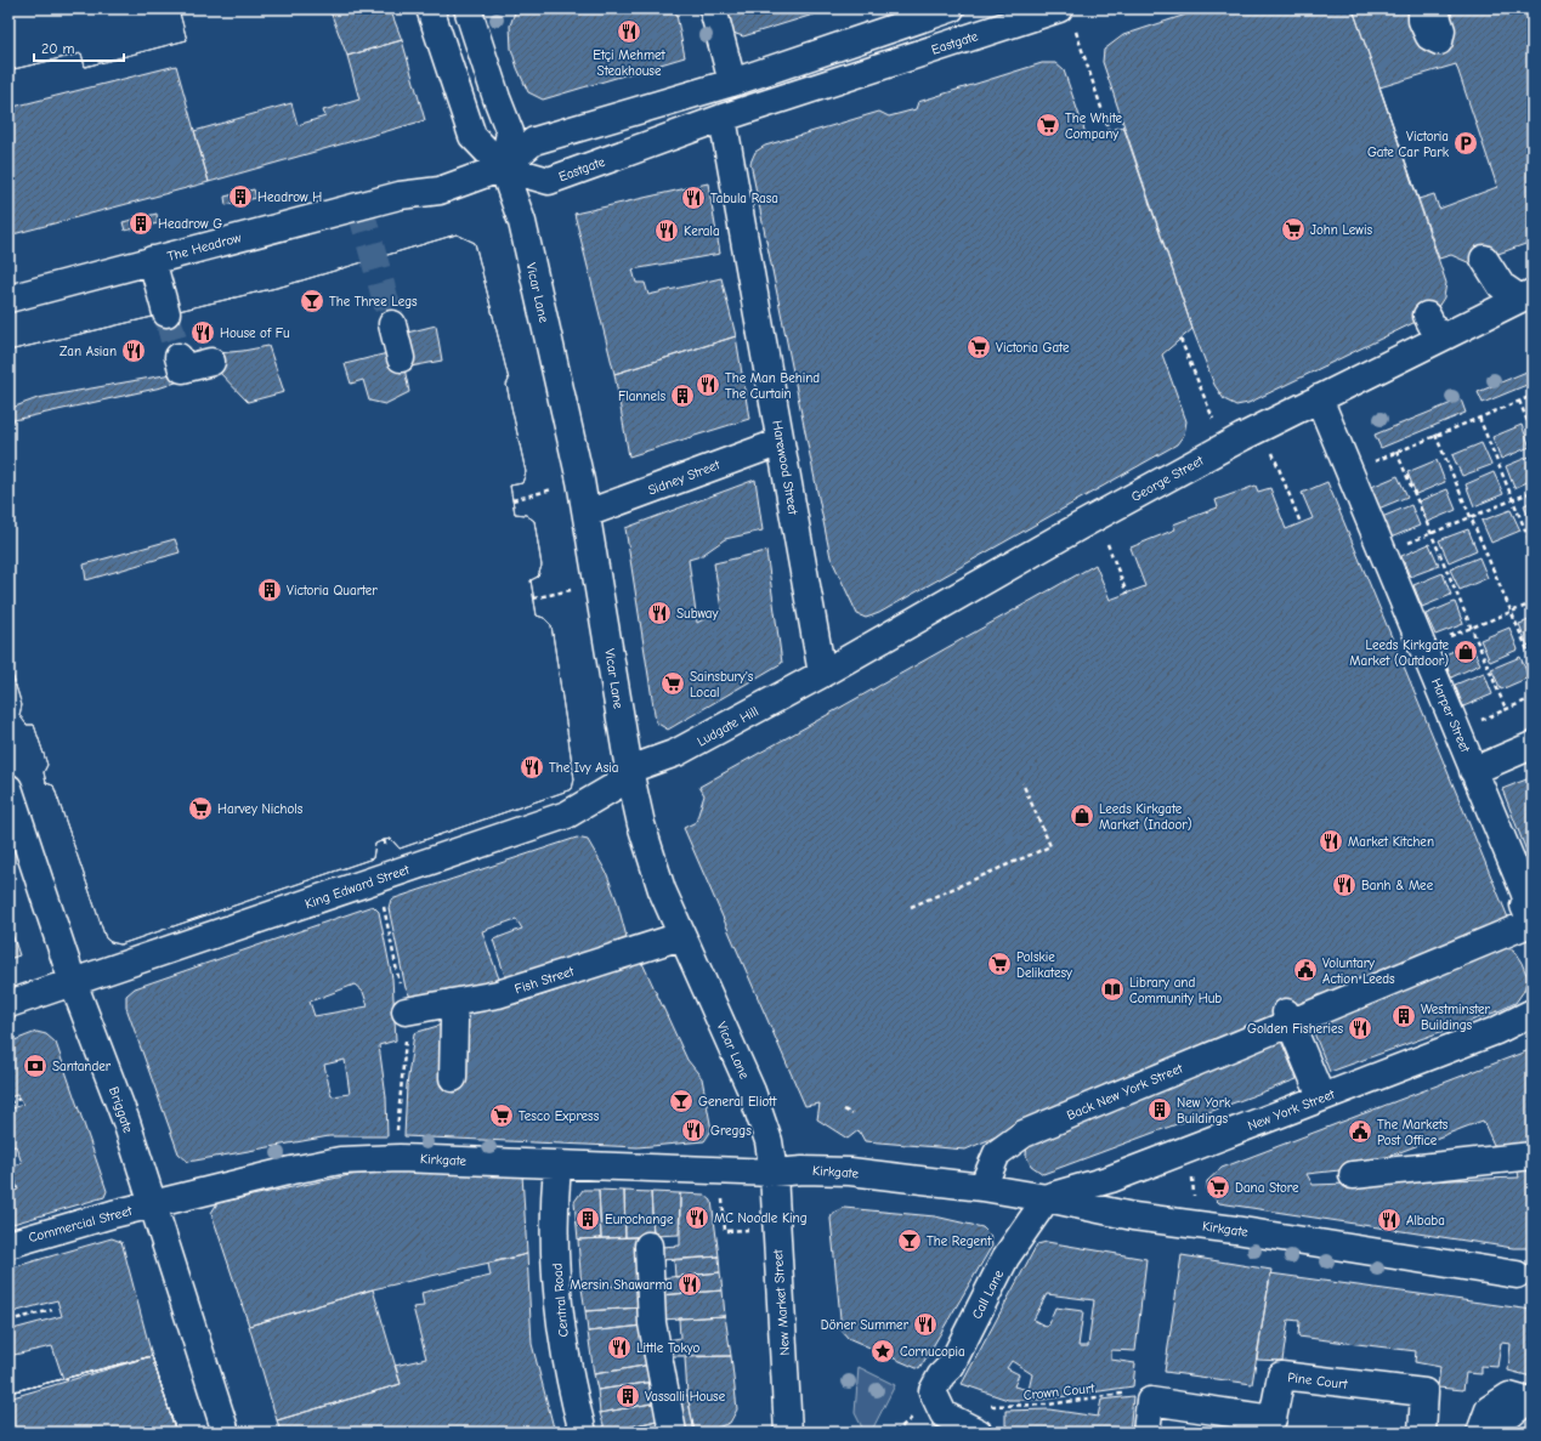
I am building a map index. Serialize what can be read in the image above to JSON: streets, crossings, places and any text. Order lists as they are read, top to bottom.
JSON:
{
  "streets": {
    "street": [
      "Eastgate",
      "The Headrow",
      "Vicar Lane",
      "Harewood Street",
      "Sidney Street",
      "George Street",
      "Harper Street",
      "Ludgate Hill",
      "King Edward Street",
      "Fish Street",
      "Back New York Street",
      "Briggate",
      "New York Street",
      "Kirkgate",
      "Commercial Street",
      "Call Lane",
      "Central Road",
      "New Market Street",
      "Pine Court"
    ],
    "path": ["Crown Court"]
  },
  "crossings": [
    ["Eastgate", "The Headrow"],
    ["Eastgate", "Vicar Lane"],
    ["Eastgate", "Harewood Street"],
    ["The Headrow", "Vicar Lane"],
    ["Vicar Lane", "Sidney Street"],
    ["Vicar Lane", "Ludgate Hill"],
    ["Vicar Lane", "King Edward Street"],
    ["Vicar Lane", "Fish Street"],
    ["Vicar Lane", "Kirkgate"],
    ["Vicar Lane", "New Market Street"],
    ["Harewood Street", "Sidney Street"],
    ["Harewood Street", "George Street"],
    ["Harewood Street", "Ludgate Hill"],
    ["George Street", "Harper Street"],
    ["George Street", "Ludgate Hill"],
    ["Harper Street", "Back New York Street"],
    ["Ludgate Hill", "King Edward Street"],
    ["King Edward Street", "Briggate"],
    ["Back New York Street", "Kirkgate"],
    ["Briggate", "Kirkgate"],
    ["Briggate", "Commercial Street"],
    ["New York Street", "Kirkgate"],
    ["New York Street", "Call Lane"],
    ["Kirkgate", "Commercial Street"],
    ["Kirkgate", "Call Lane"],
    ["Kirkgate", "Central Road"],
    ["Kirkgate", "New Market Street"],
    ["Call Lane", "Crown Court"]
  ],
  "places": {
    "restaurant": [
      "Etçi Mehmet Steakhouse",
      "Tabula Rasa",
      "Kerala",
      "House of Fu",
      "Zan Asian",
      "The Man Behind The Curtain",
      "Subway",
      "The Ivy Asia",
      "Market Kitchen",
      "Banh & Mee",
      "Golden Fisheries",
      "Greggs",
      "MC Noodle King",
      "Albaba",
      "Mersin Shawarma",
      "Döner Summer",
      "Little Tokyo"
    ],
    "supermarket": [
      "The White Company",
      "John Lewis",
      "Victoria Gate",
      "Sainsbury's Local",
      "Harvey Nichols",
      "Polskie Delikatesy",
      "Tesco Express",
      "Dana Store"
    ],
    "parking": ["Victoria Gate Car Park"],
    "building": [
      "Headrow H",
      "Headrow G",
      "Flannels",
      "Victoria Quarter",
      "Westminster Buildings",
      "New York Buildings",
      "Eurochange",
      "Vassalli House"
    ],
    "bar": ["The Three Legs", "General Eliott", "The Regent"],
    "shop": ["Leeds Kirkgate Market (Outdoor)", "Leeds Kirkgate Market (Indoor)"],
    "public building": ["Voluntary Action Leeds", "The Markets Post Office"],
    "library": ["Library and Community Hub"],
    "bank": ["Santander"],
    "place": ["Cornucopia"]
  },
  "scale_bar": "20 m"
}
